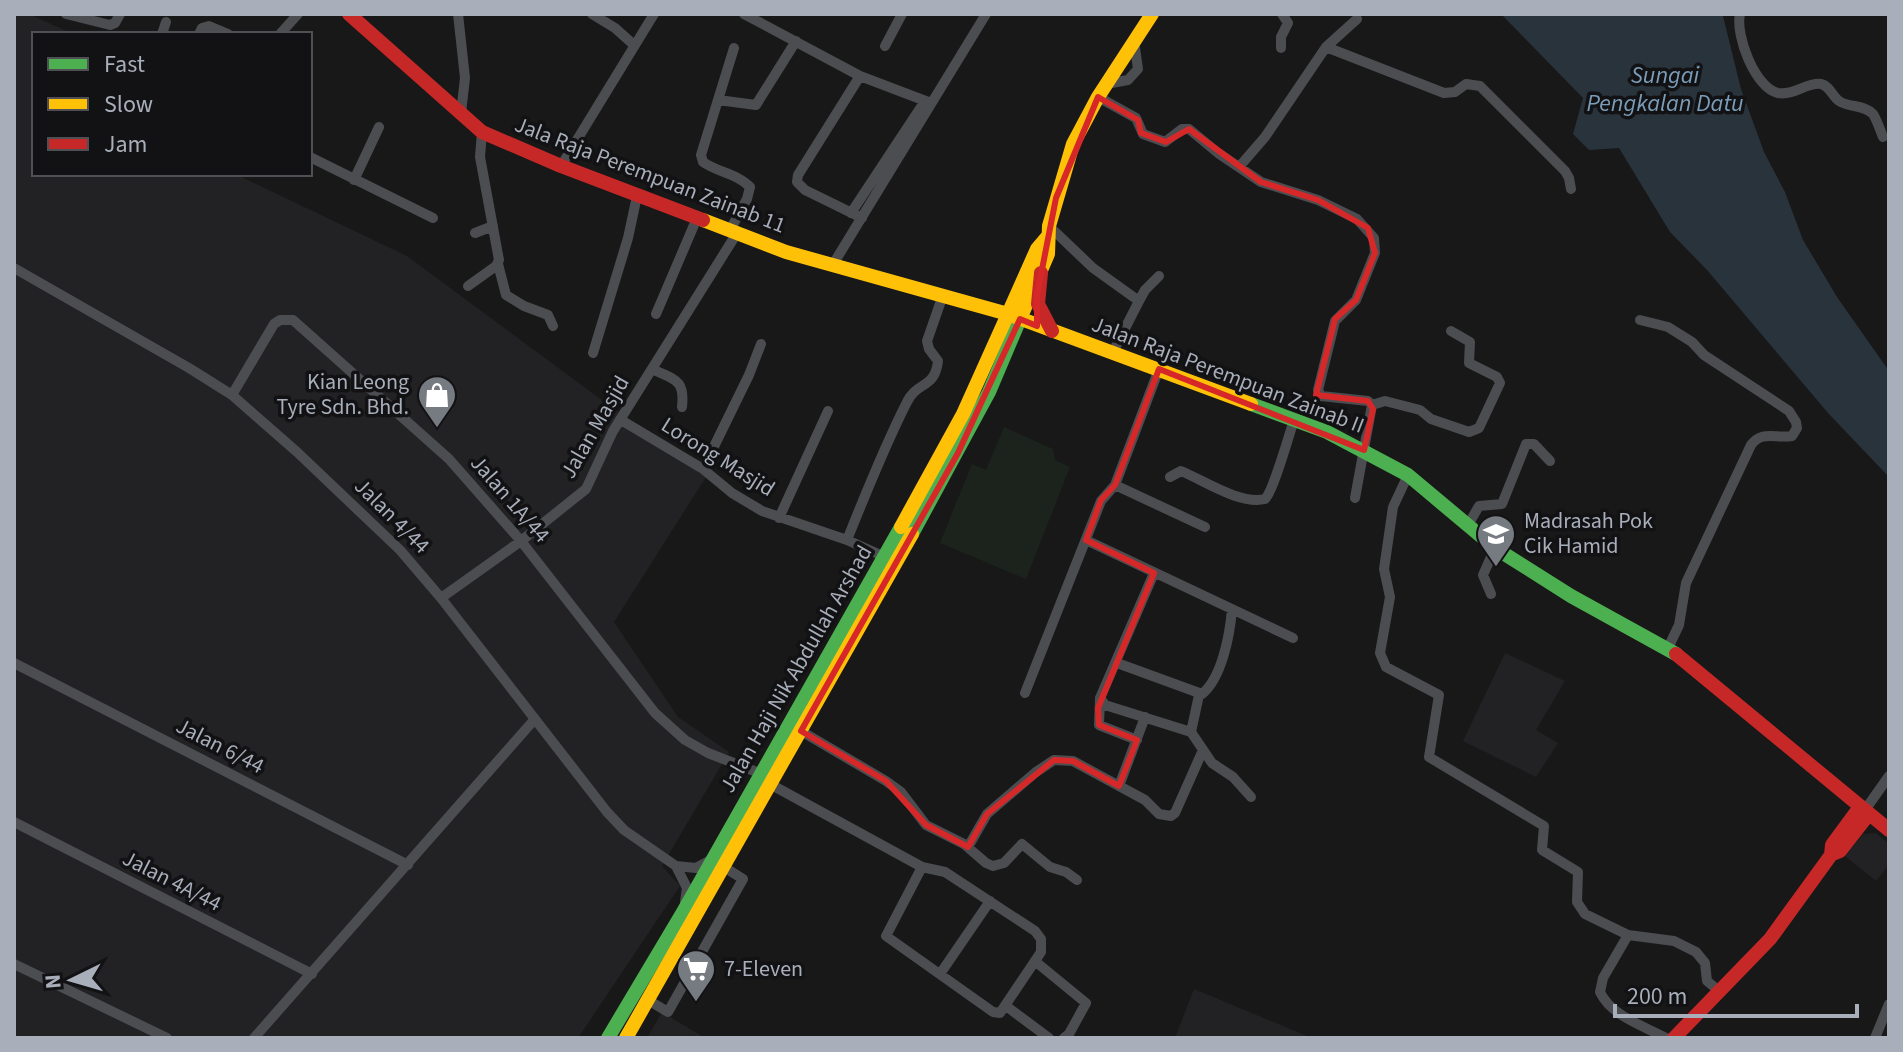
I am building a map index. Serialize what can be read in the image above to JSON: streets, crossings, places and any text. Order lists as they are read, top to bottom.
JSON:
{
  "streets": {
    "main road": ["Jala Raja Perempuan Zainab 11", "Jalan Raja Perempuan Zainab II", "Jalan Haji Nik Abdullah Arshad"],
    "street": [
      "Jalan Masjid",
      "Lorong Masjid",
      "Jalan 1A/44",
      "Jalan 4/44",
      "Jalan 6/44",
      "Jalan 4A/44"
    ]
  },
  "crossings": [
    ["Jala Raja Perempuan Zainab 11", "Jalan Raja Perempuan Zainab II"],
    ["Jala Raja Perempuan Zainab 11", "Jalan Masjid"],
    ["Jala Raja Perempuan Zainab 11", "Jalan Haji Nik Abdullah Arshad"],
    ["Jalan Raja Perempuan Zainab II", "Jalan Haji Nik Abdullah Arshad"],
    ["Jalan Masjid", "Lorong Masjid"],
    ["Jalan Masjid", "Jalan 1A/44"],
    ["Jalan Masjid", "Jalan 4/44"],
    ["Lorong Masjid", "Jalan Haji Nik Abdullah Arshad"],
    ["Jalan 1A/44", "Jalan 4/44"],
    ["Jalan 1A/44", "Jalan Haji Nik Abdullah Arshad"]
  ],
  "water": ["Sungai Pengkalan Datu"],
  "places": {
    "shop": ["Kian Leong Tyre Sdn. Bhd."],
    "school or university": ["Madrasah Pok Cik Hamid"],
    "supermarket": ["7-Eleven"]
  },
  "legend": ["Fast", "Slow", "Jam"],
  "scale_bar": "200 m",
  "north": "left"
}
